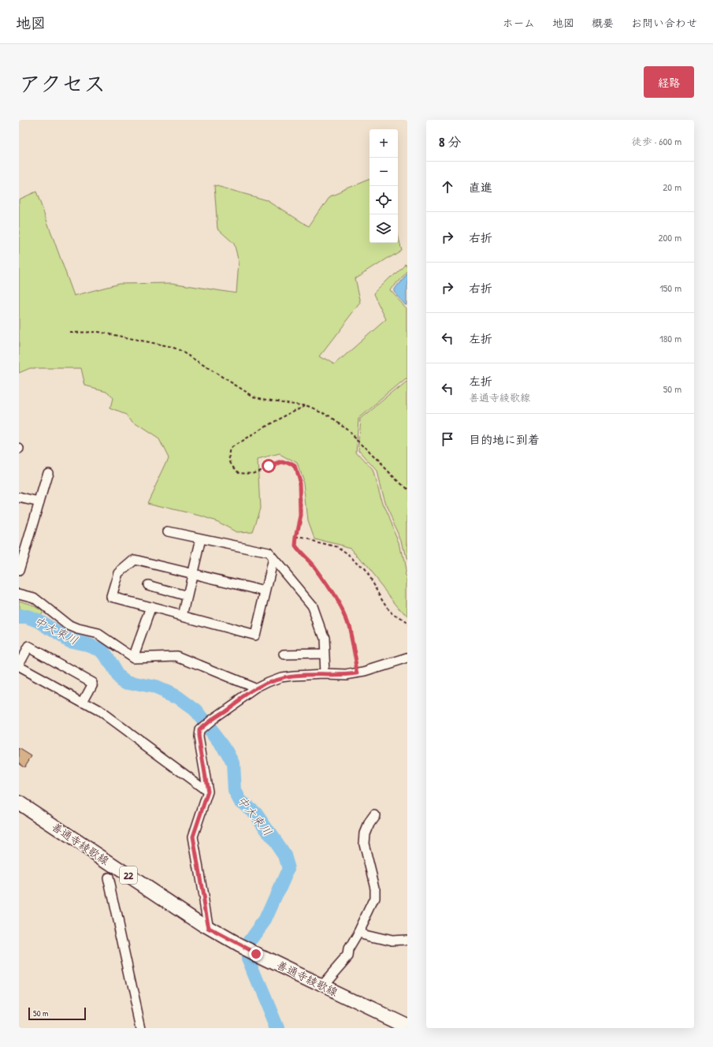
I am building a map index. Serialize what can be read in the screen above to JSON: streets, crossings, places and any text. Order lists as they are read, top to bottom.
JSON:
{
  "streets": {
    "main road": ["善通寺綾歌線", "22"]
  },
  "water": ["中大束川"],
  "scale_bar": "50 m",
  "page": {
    "header": "地図",
    "nav": [
      "ホーム",
      "地図",
      "概要",
      "お問い合わせ"
    ],
    "title": "アクセス",
    "buttons": "経路",
    "heading": ["8 分", "徒歩 · 600 m"],
    "map_buttons": ["+", "−"],
    "list": [
      ["直進", "20 m"],
      ["右折", "200 m"],
      ["右折", "150 m"],
      ["左折", "180 m"],
      ["左折", "善通寺綾歌線", "50 m"],
      "目的地に到着"
    ],
    "scale": "50 m"
  }
}
